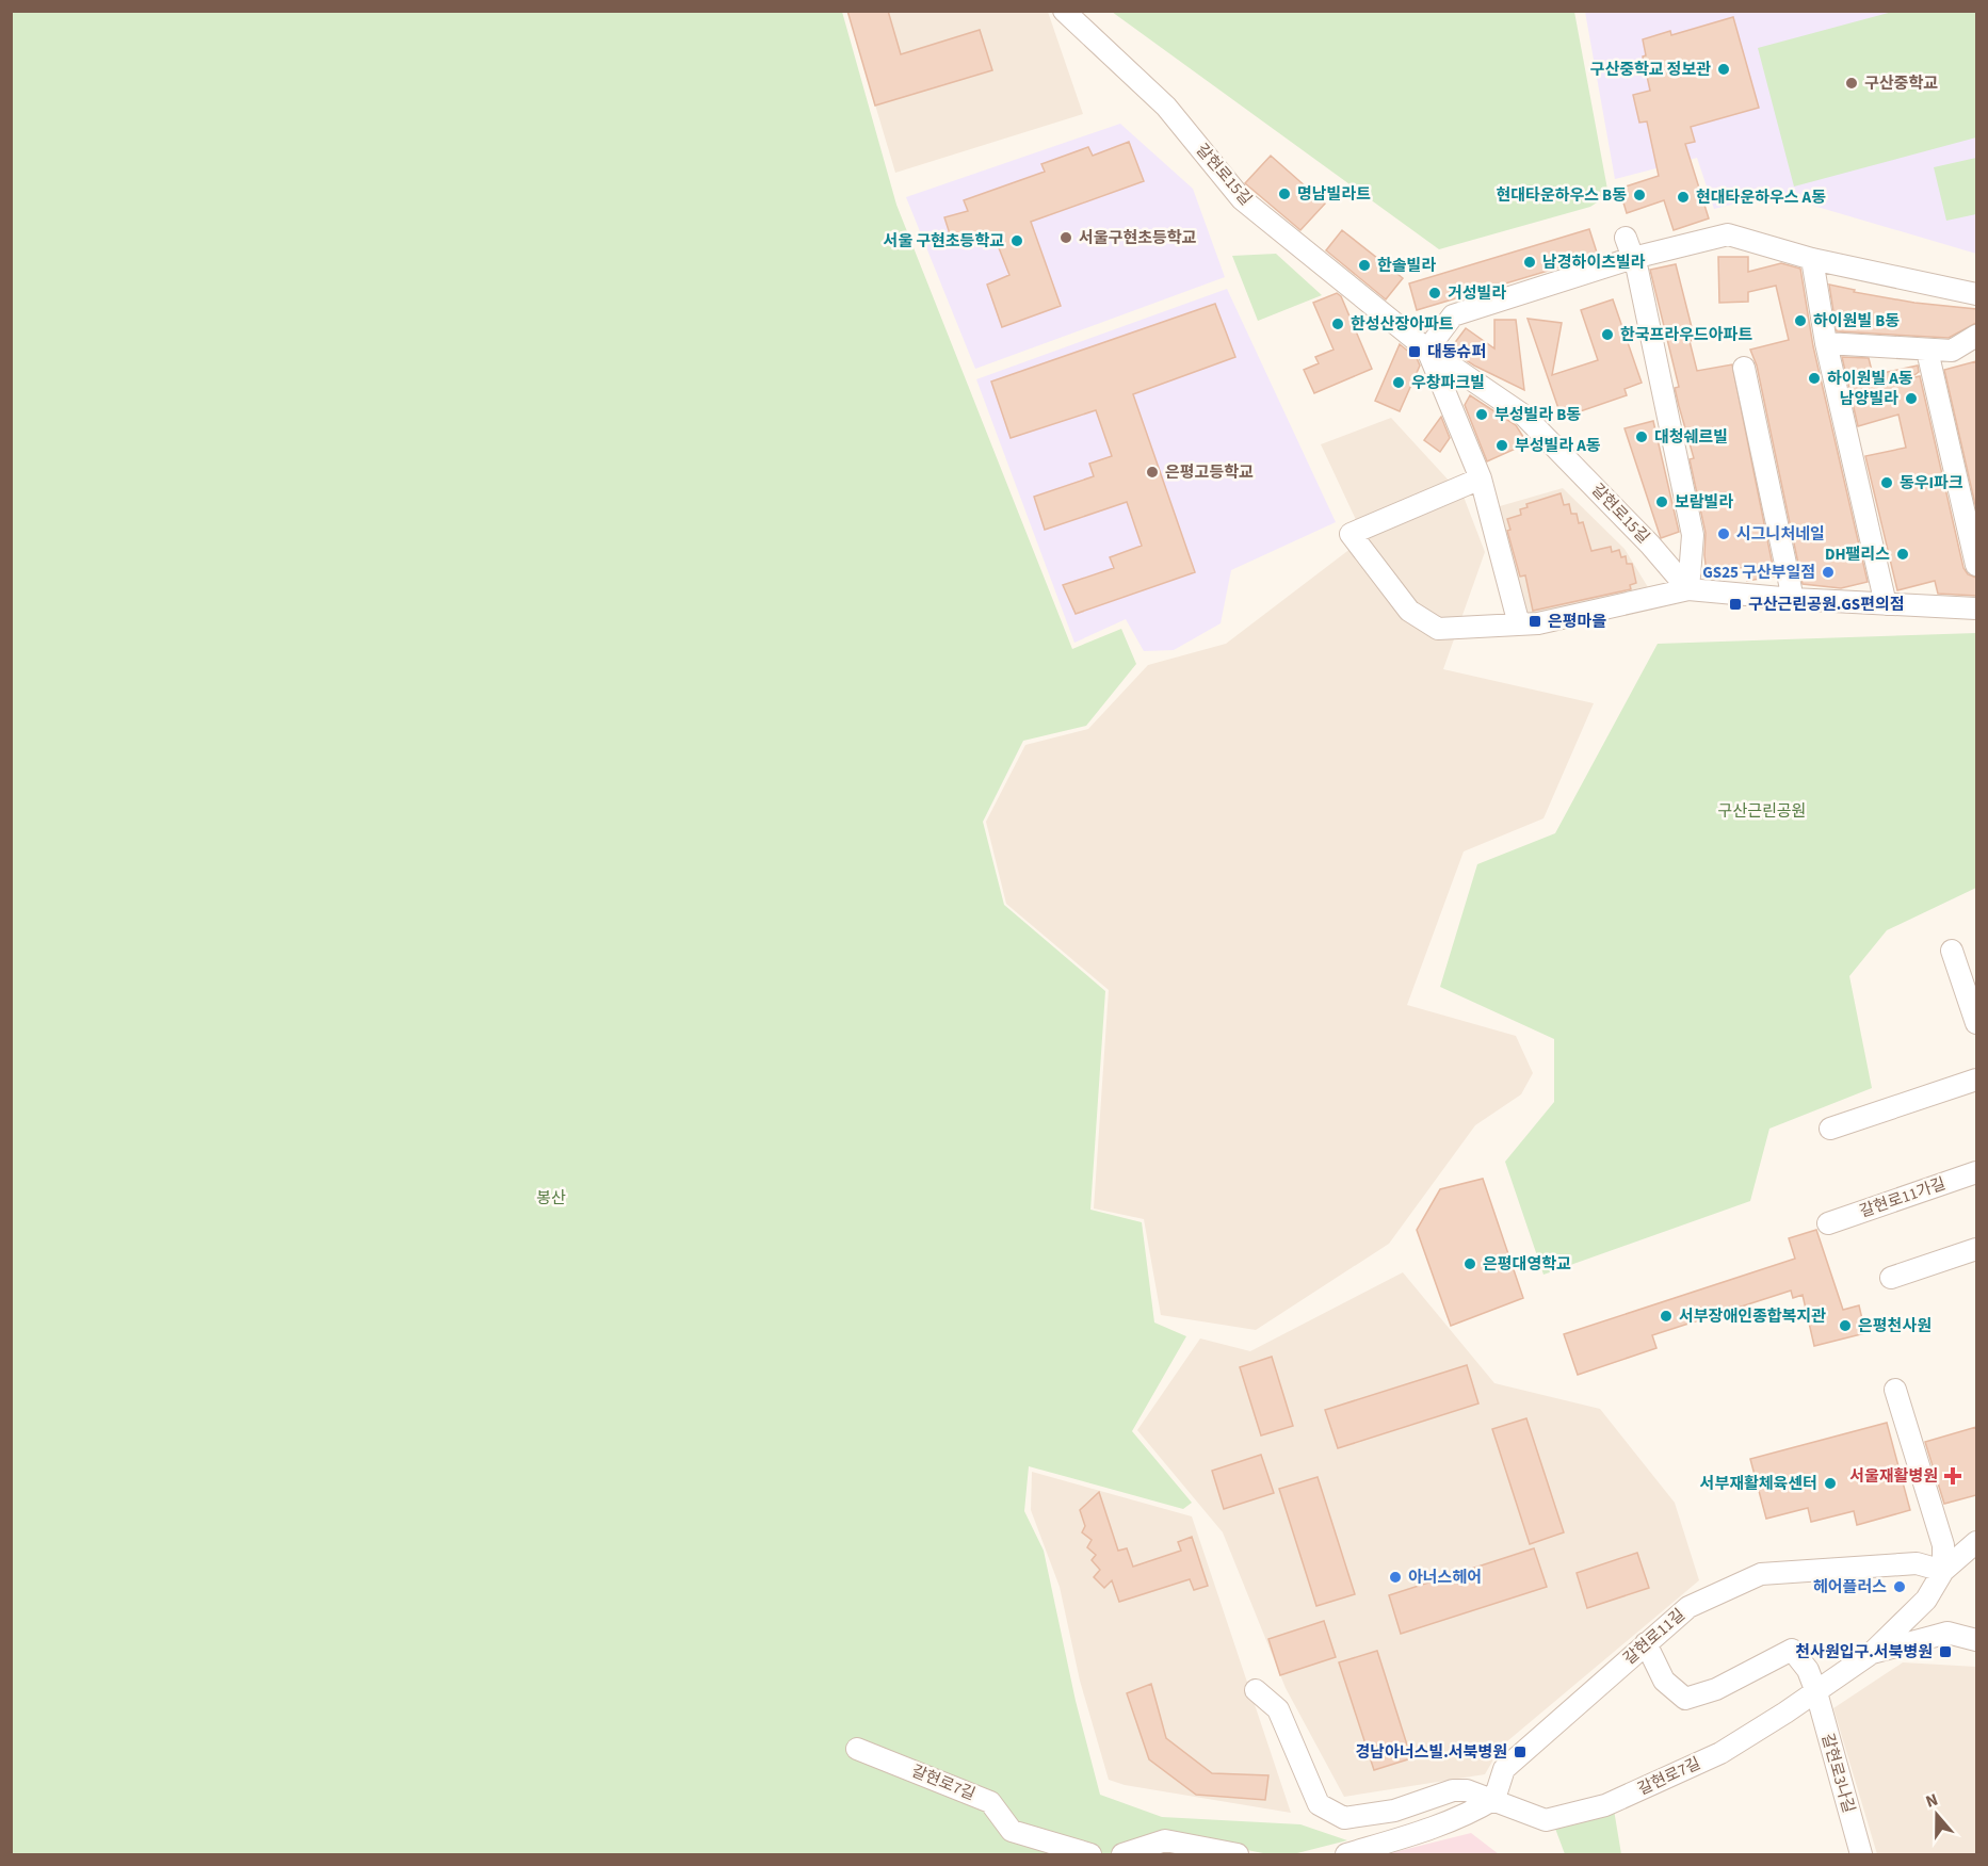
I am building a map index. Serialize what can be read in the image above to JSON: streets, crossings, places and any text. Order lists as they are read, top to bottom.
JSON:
{
  "streets": {
    "street": [
      "갈현로15길",
      "갈현로11가길",
      "갈현로11길",
      "갈현로3나길",
      "갈현로7길"
    ]
  },
  "crossings": [
    ["갈현로11길", "갈현로3나길"],
    ["갈현로11길", "갈현로7길"],
    ["갈현로3나길", "갈현로7길"]
  ],
  "parks": ["구산근린공원", "봉산"],
  "places": {
    "other": [
      "구산중학교 정보관",
      "구산중학교",
      "명남빌라트",
      "현대타운하우스 B동",
      "현대타운하우스 A동",
      "서울구현초등학교",
      "서울 구현초등학교",
      "남경하이츠빌라",
      "한솔빌라",
      "거성빌라",
      "하이원빌 B동",
      "한성산장아파트",
      "한국프라우드아파트",
      "하이원빌 A동",
      "우창파크빌",
      "남양빌라",
      "부성빌라 B동",
      "대청쉐르빌",
      "부성빌라 A동",
      "은평고등학교",
      "동우I파크",
      "보람빌라",
      "시그니처네일",
      "DH팰리스",
      "GS25 구산부일점",
      "은평대영학교",
      "서부장애인종합복지관",
      "은평천사원",
      "서부재활체육센터",
      "아너스헤어",
      "헤어플러스"
    ],
    "transit": [
      "대동슈퍼",
      "구산근린공원.GS편의점",
      "은평마을",
      "천사원입구.서북병원",
      "경남아너스빌.서북병원"
    ],
    "health": ["서울재활병원"]
  },
  "north": "top"
}
